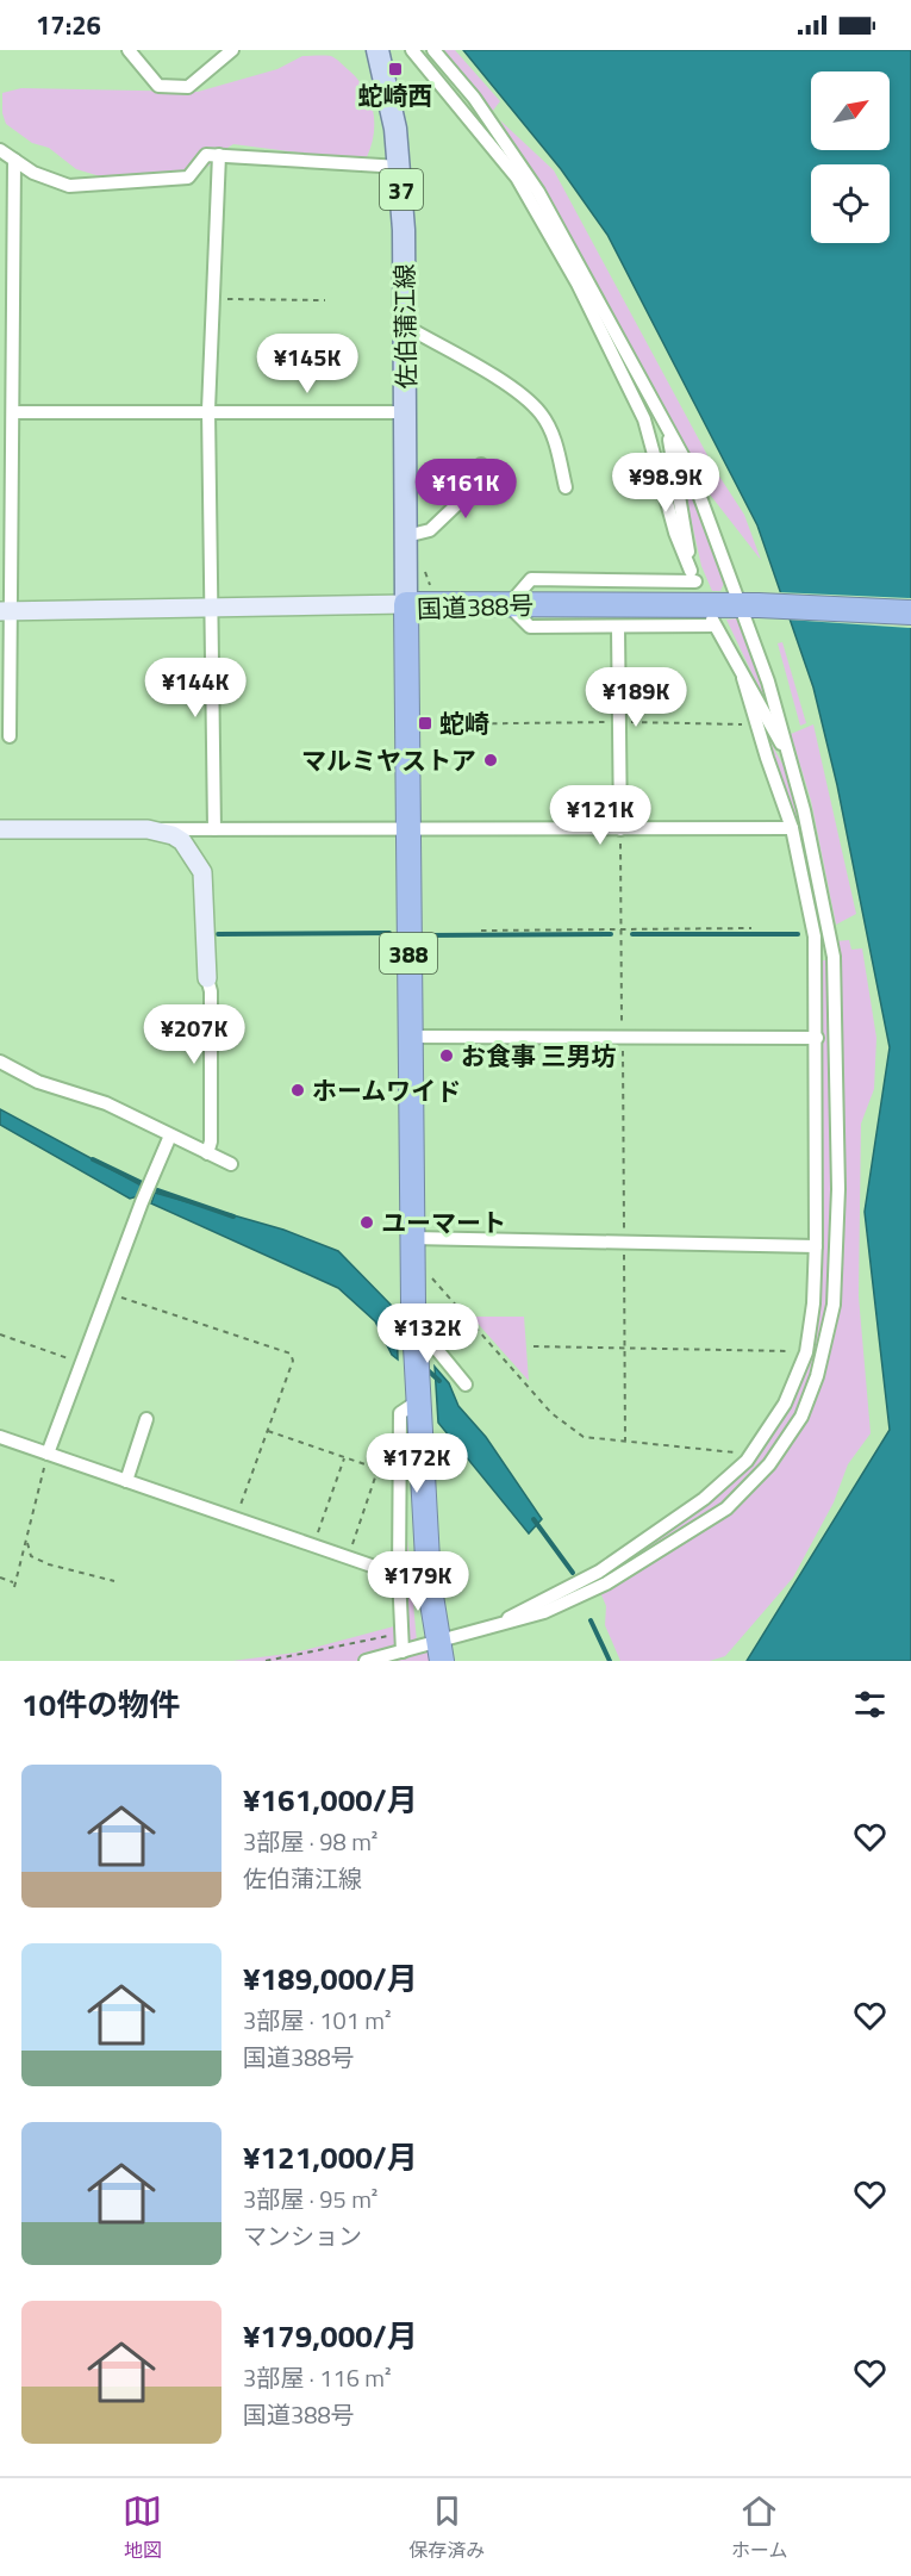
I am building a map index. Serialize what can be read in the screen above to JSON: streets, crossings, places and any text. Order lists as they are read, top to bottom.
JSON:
{
  "streets": {
    "highway": ["国道388号", "388"],
    "main road": ["37", "佐伯蒲江線"]
  },
  "crossings": [
    ["佐伯蒲江線", "国道388号"]
  ],
  "places": {
    "transit": ["蛇崎西", "蛇崎"],
    "other": [
      "マルミヤストア",
      "お食事 三男坊",
      "ホームワイド",
      "ユーマート"
    ]
  },
  "north": "top right",
  "page": {
    "status": "17:26",
    "price": [
      "¥145K",
      "¥98.9K",
      "¥161K",
      "¥144K",
      "¥189K",
      "¥121K",
      "¥207K",
      "¥132K",
      "¥172K",
      "¥179K"
    ],
    "heading": "10件の物件",
    "list": [
      {
        "name": "¥161,000/月",
        "note": "3部屋 · 98 m² · 佐伯蒲江線"
      },
      {
        "name": "¥189,000/月",
        "note": "3部屋 · 101 m² · 国道388号"
      },
      {
        "name": "¥121,000/月",
        "note": "3部屋 · 95 m² · マンション"
      },
      {
        "name": "¥179,000/月",
        "note": "3部屋 · 116 m² · 国道388号"
      }
    ],
    "tabs": ["地図", "保存済み", "ホーム"]
  }
}
